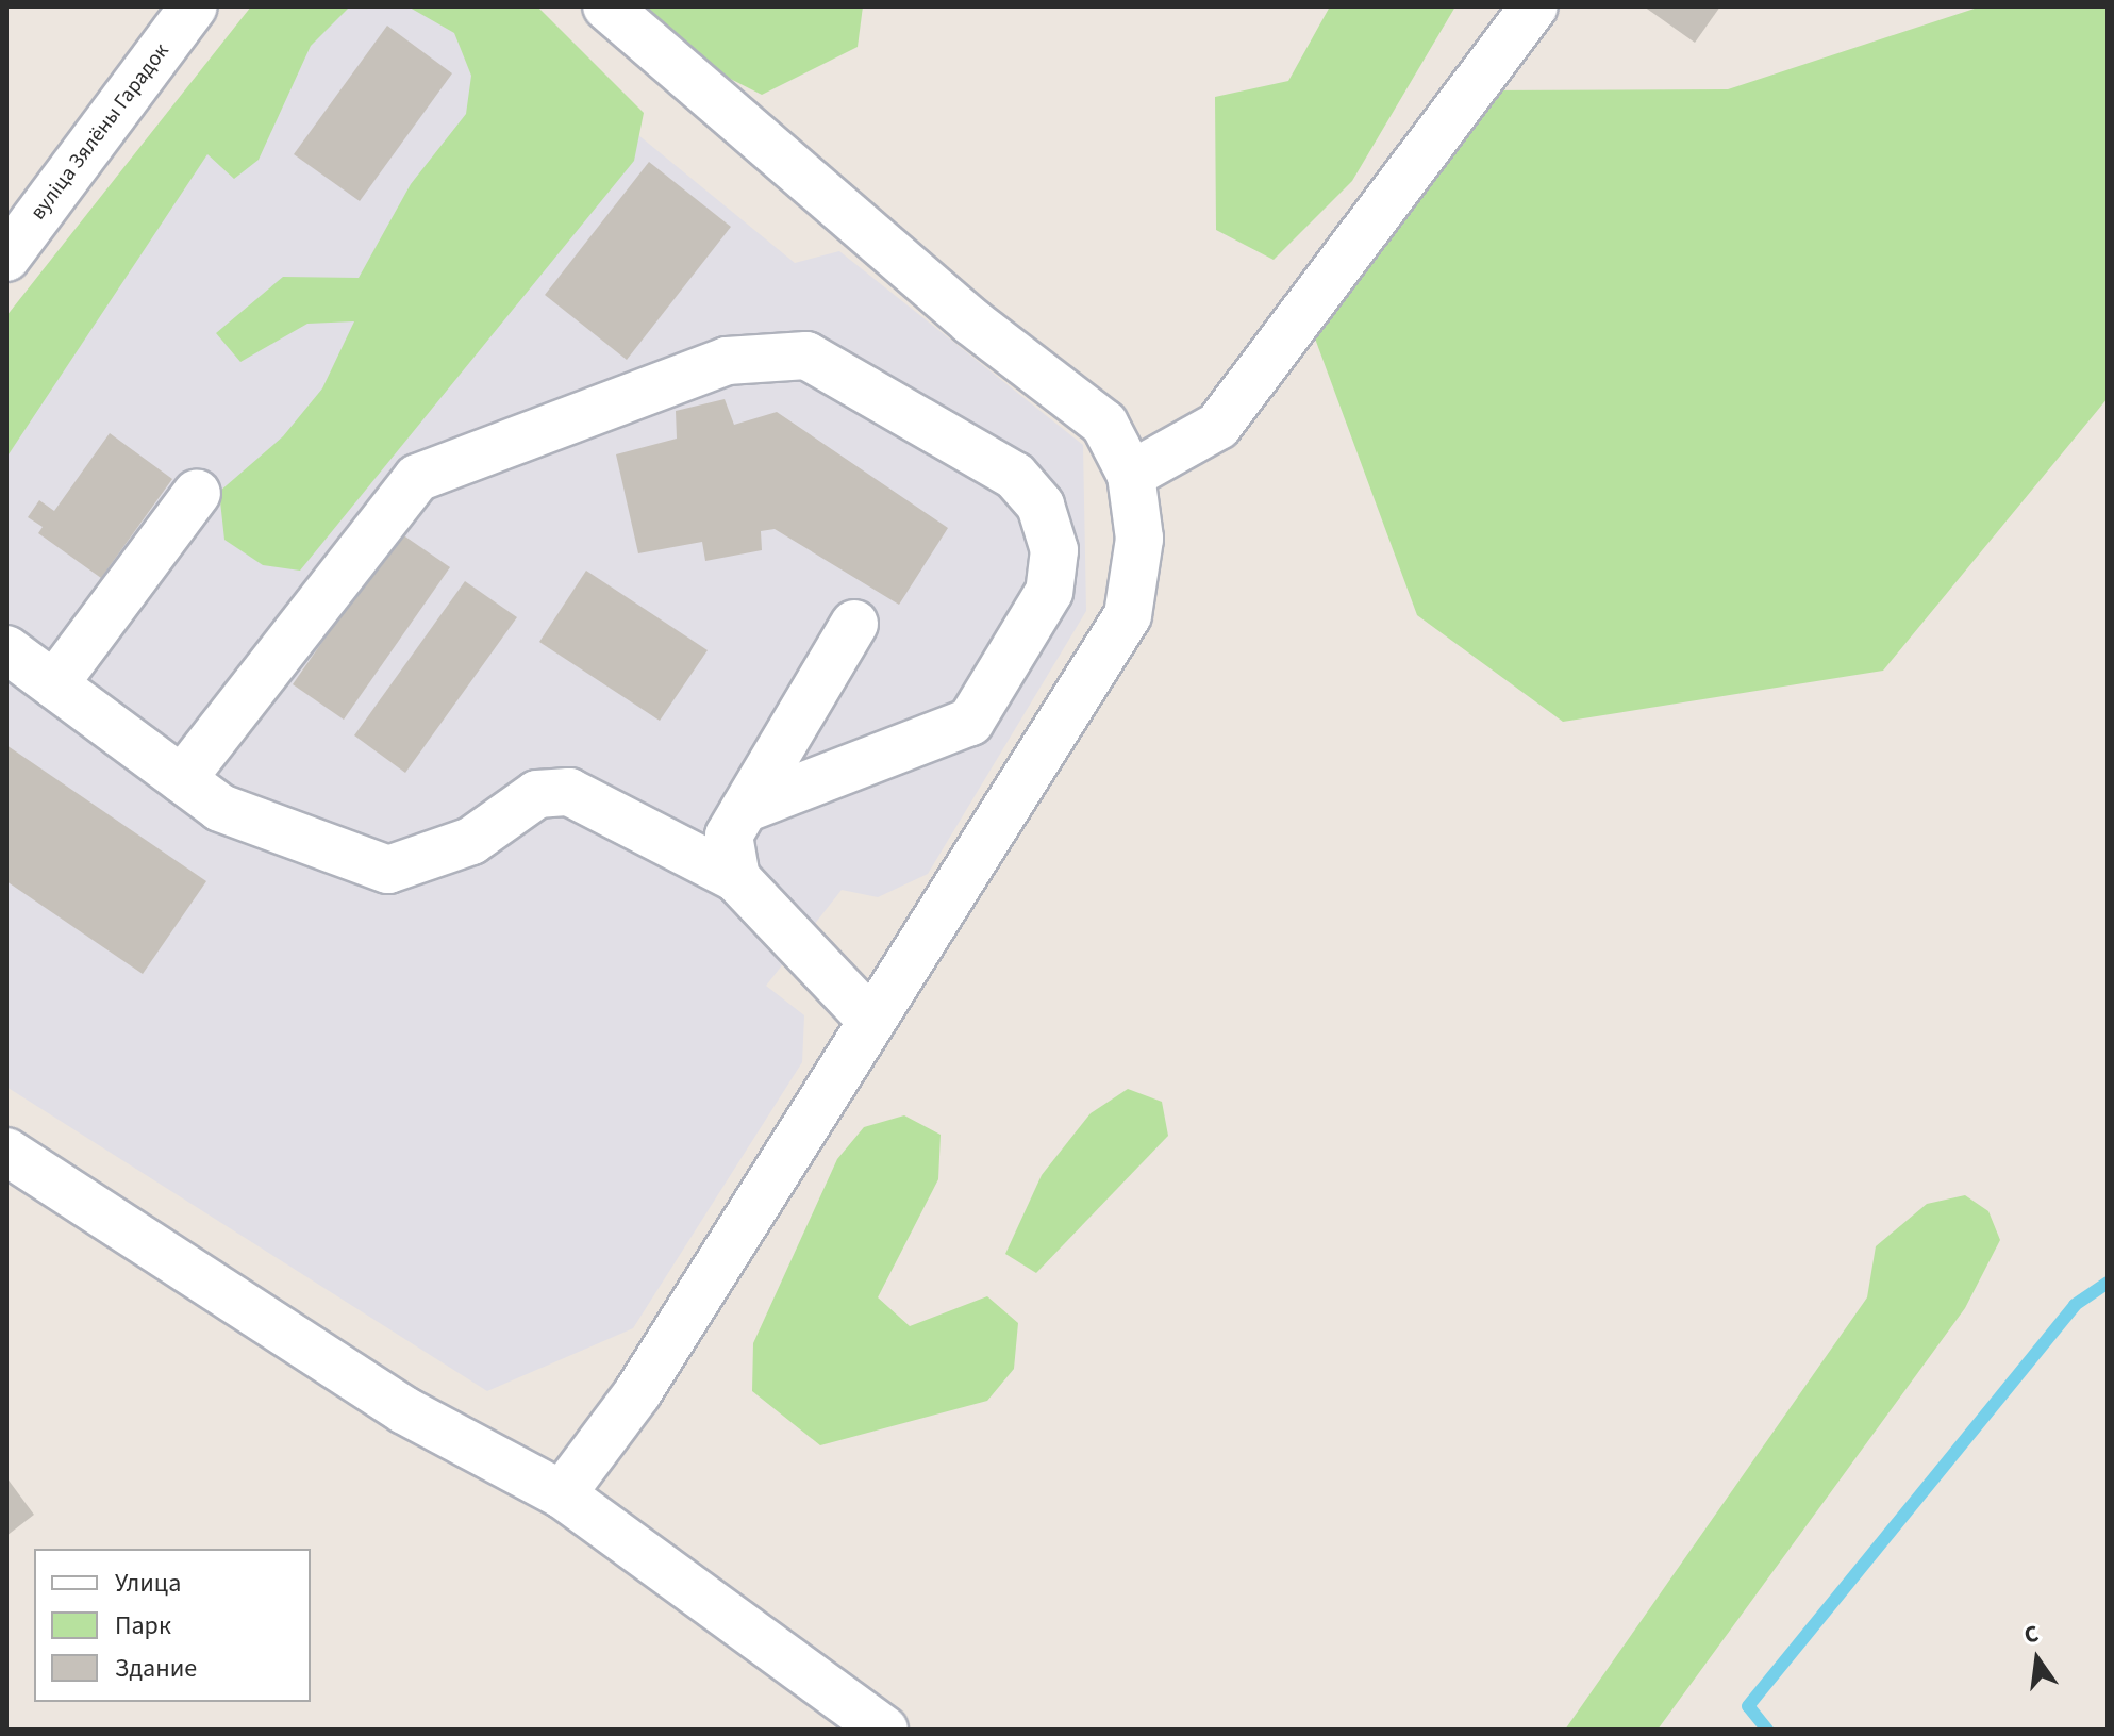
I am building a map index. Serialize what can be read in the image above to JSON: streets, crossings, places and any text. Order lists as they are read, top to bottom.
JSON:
{
  "streets": {
    "street": ["вуліца Зялёны Гарадок"]
  },
  "legend": ["Улица", "Парк", "Здание"],
  "north": "top"
}
